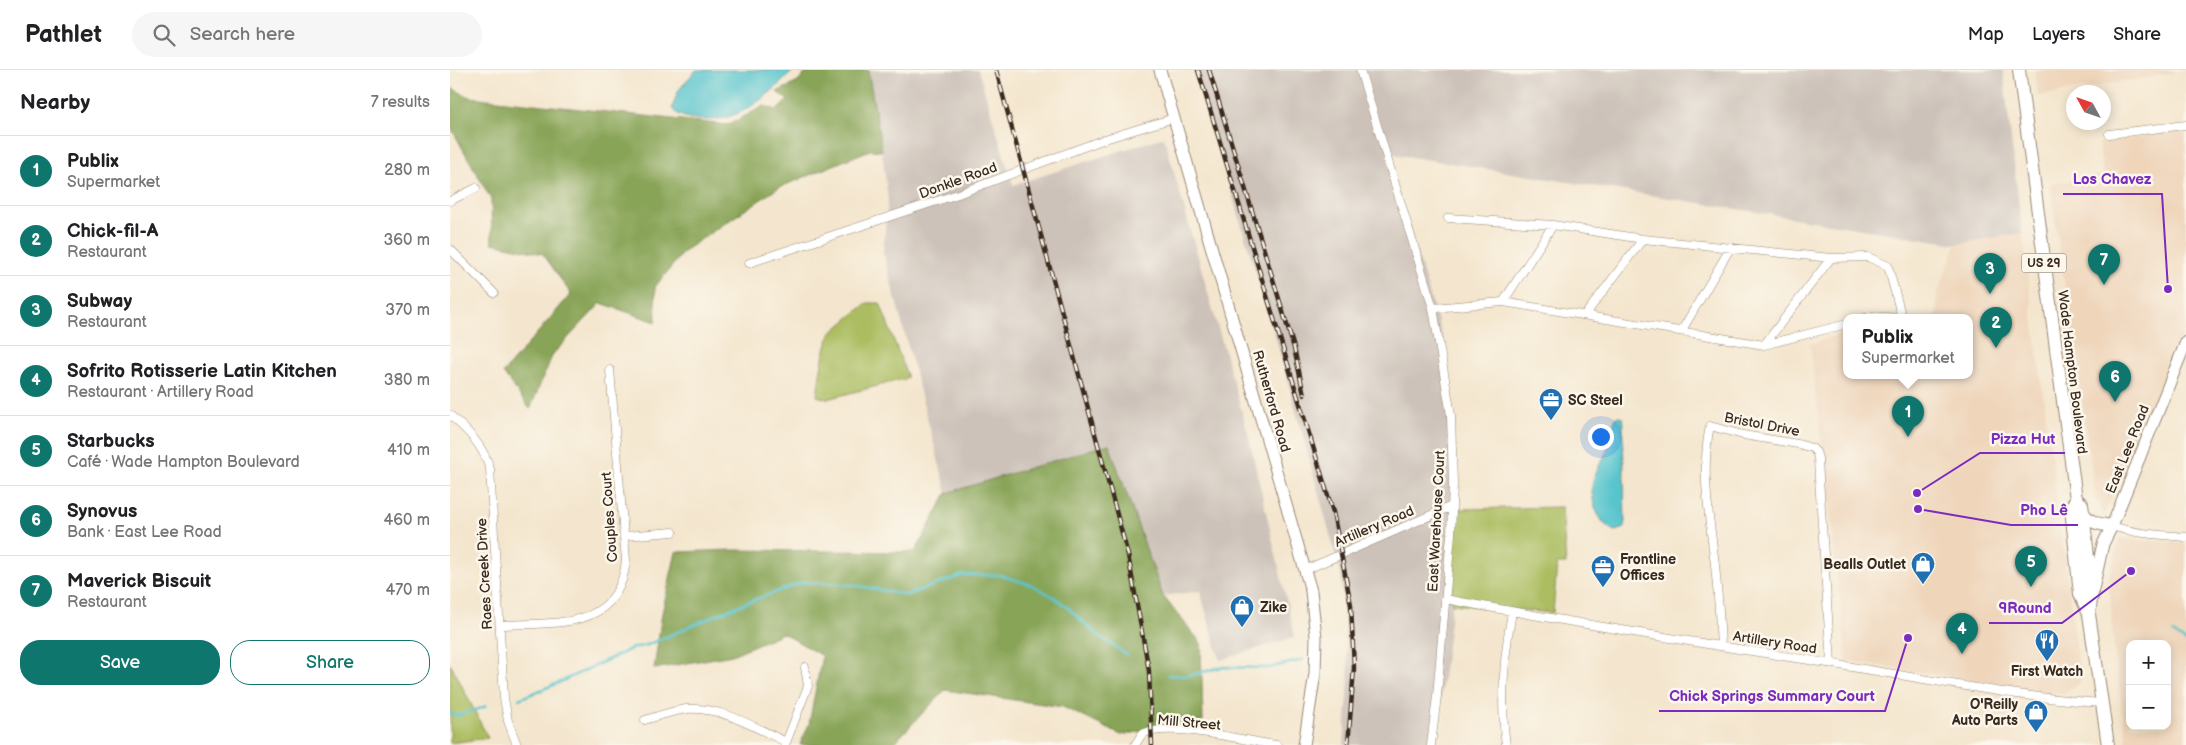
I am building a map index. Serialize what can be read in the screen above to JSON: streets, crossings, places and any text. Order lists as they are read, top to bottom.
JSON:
{
  "streets": {
    "main road": ["US 29", "Wade Hampton Boulevard"],
    "street": [
      "Donkle Road",
      "Rutherford Road",
      "Bristol Drive",
      "East Lee Road",
      "Couples Court",
      "East Warehouse Court",
      "Artillery Road",
      "Raes Creek Drive",
      "Mill Street"
    ]
  },
  "crossings": [
    ["Donkle Road", "Rutherford Road"],
    ["Wade Hampton Boulevard", "East Lee Road"],
    ["Wade Hampton Boulevard", "Artillery Road"],
    ["Rutherford Road", "Artillery Road"],
    ["Bristol Drive", "Artillery Road"],
    ["Couples Court", "Raes Creek Drive"],
    ["East Warehouse Court", "Artillery Road"]
  ],
  "places": {
    "other": [
      "Los Chavez",
      "Pizza Hut",
      "Pho Lê",
      "9Round",
      "Chick Springs Summary Court"
    ],
    "office": ["SC Steel", "Frontline Offices"],
    "shop": ["Bealls Outlet", "Zike", "O'Reilly Auto Parts"],
    "restaurant": ["First Watch"]
  },
  "north": "top left",
  "page": {
    "header": "Pathlet",
    "search": "Search here",
    "nav": ["Map", "Layers", "Share"],
    "heading": ["Nearby", "7 results"],
    "list": [
      {
        "mark": "1",
        "name": "Publix",
        "note": "Supermarket",
        "value": "280 m"
      },
      {
        "mark": "2",
        "name": "Chick-fil-A",
        "note": "Restaurant",
        "value": "360 m"
      },
      {
        "mark": "3",
        "name": "Subway",
        "note": "Restaurant",
        "value": "370 m"
      },
      {
        "mark": "4",
        "name": "Sofrito Rotisserie Latin Kitchen",
        "note": "Restaurant · Artillery Road",
        "value": "380 m"
      },
      {
        "mark": "5",
        "name": "Starbucks",
        "note": "Café · Wade Hampton Boulevard",
        "value": "410 m"
      },
      {
        "mark": "6",
        "name": "Synovus",
        "note": "Bank · East Lee Road",
        "value": "460 m"
      },
      {
        "mark": "7",
        "name": "Maverick Biscuit",
        "note": "Restaurant",
        "value": "470 m"
      }
    ],
    "pins": [
      "7",
      "3",
      "2",
      "6",
      "1",
      "5",
      "4"
    ],
    "popup": ["Publix", "Supermarket"],
    "buttons": ["Save", "Share"],
    "map_buttons": ["+", "−"]
  }
}
